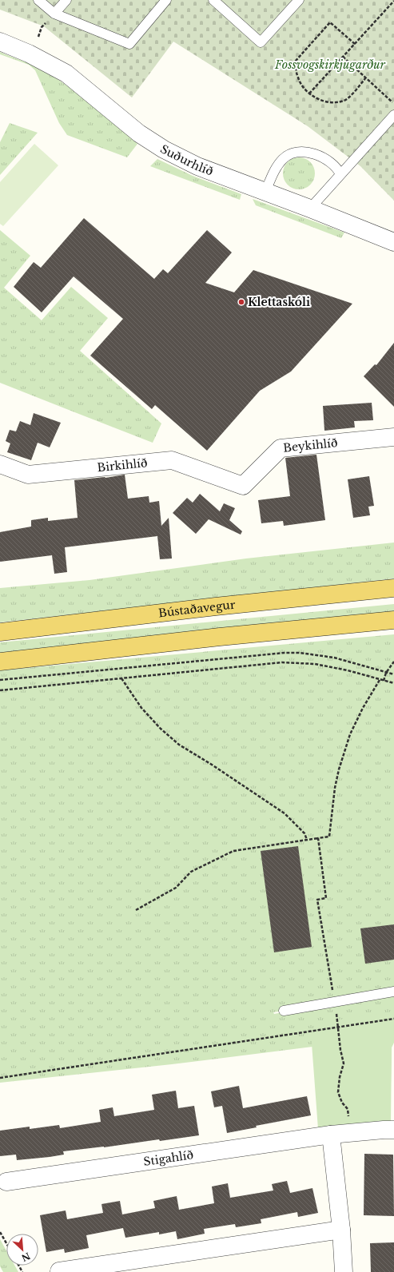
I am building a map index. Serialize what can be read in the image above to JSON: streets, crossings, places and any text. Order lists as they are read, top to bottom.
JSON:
{
  "streets": {
    "main road": ["Bústaðavegur"],
    "street": [
      "Suðurhlíð",
      "Beykihlíð",
      "Birkihlíð",
      "Stigahlíð"
    ]
  },
  "crossings": [
    ["Beykihlíð", "Birkihlíð"]
  ],
  "parks": ["Fossvogskirkjugarður"],
  "places": ["Klettaskóli"],
  "north": "bottom right"
}
